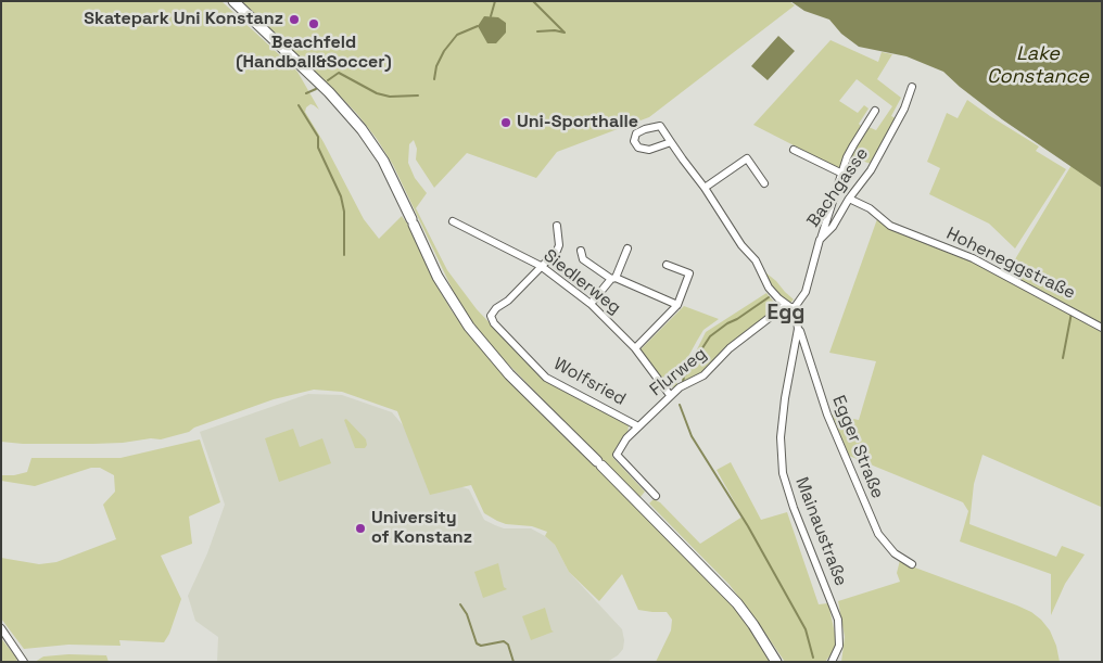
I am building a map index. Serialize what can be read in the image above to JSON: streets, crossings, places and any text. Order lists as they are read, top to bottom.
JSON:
{
  "streets": {
    "street": [
      "Bachgasse",
      "Hoheneggstraße",
      "Siedlerweg",
      "Flurweg",
      "Wolfsried",
      "Egger Straße",
      "Mainaustraße"
    ]
  },
  "crossings": [
    ["Bachgasse", "Hoheneggstraße"],
    ["Bachgasse", "Mainaustraße"],
    ["Siedlerweg", "Flurweg"],
    ["Siedlerweg", "Wolfsried"],
    ["Flurweg", "Wolfsried"],
    ["Egger Straße", "Mainaustraße"]
  ],
  "districts": ["Egg"],
  "water": ["Lake Constance"],
  "places": [
    "Skatepark Uni Konstanz",
    "Beachfeld (Handball&Soccer)",
    "Uni-Sporthalle",
    "University of Konstanz"
  ]
}
